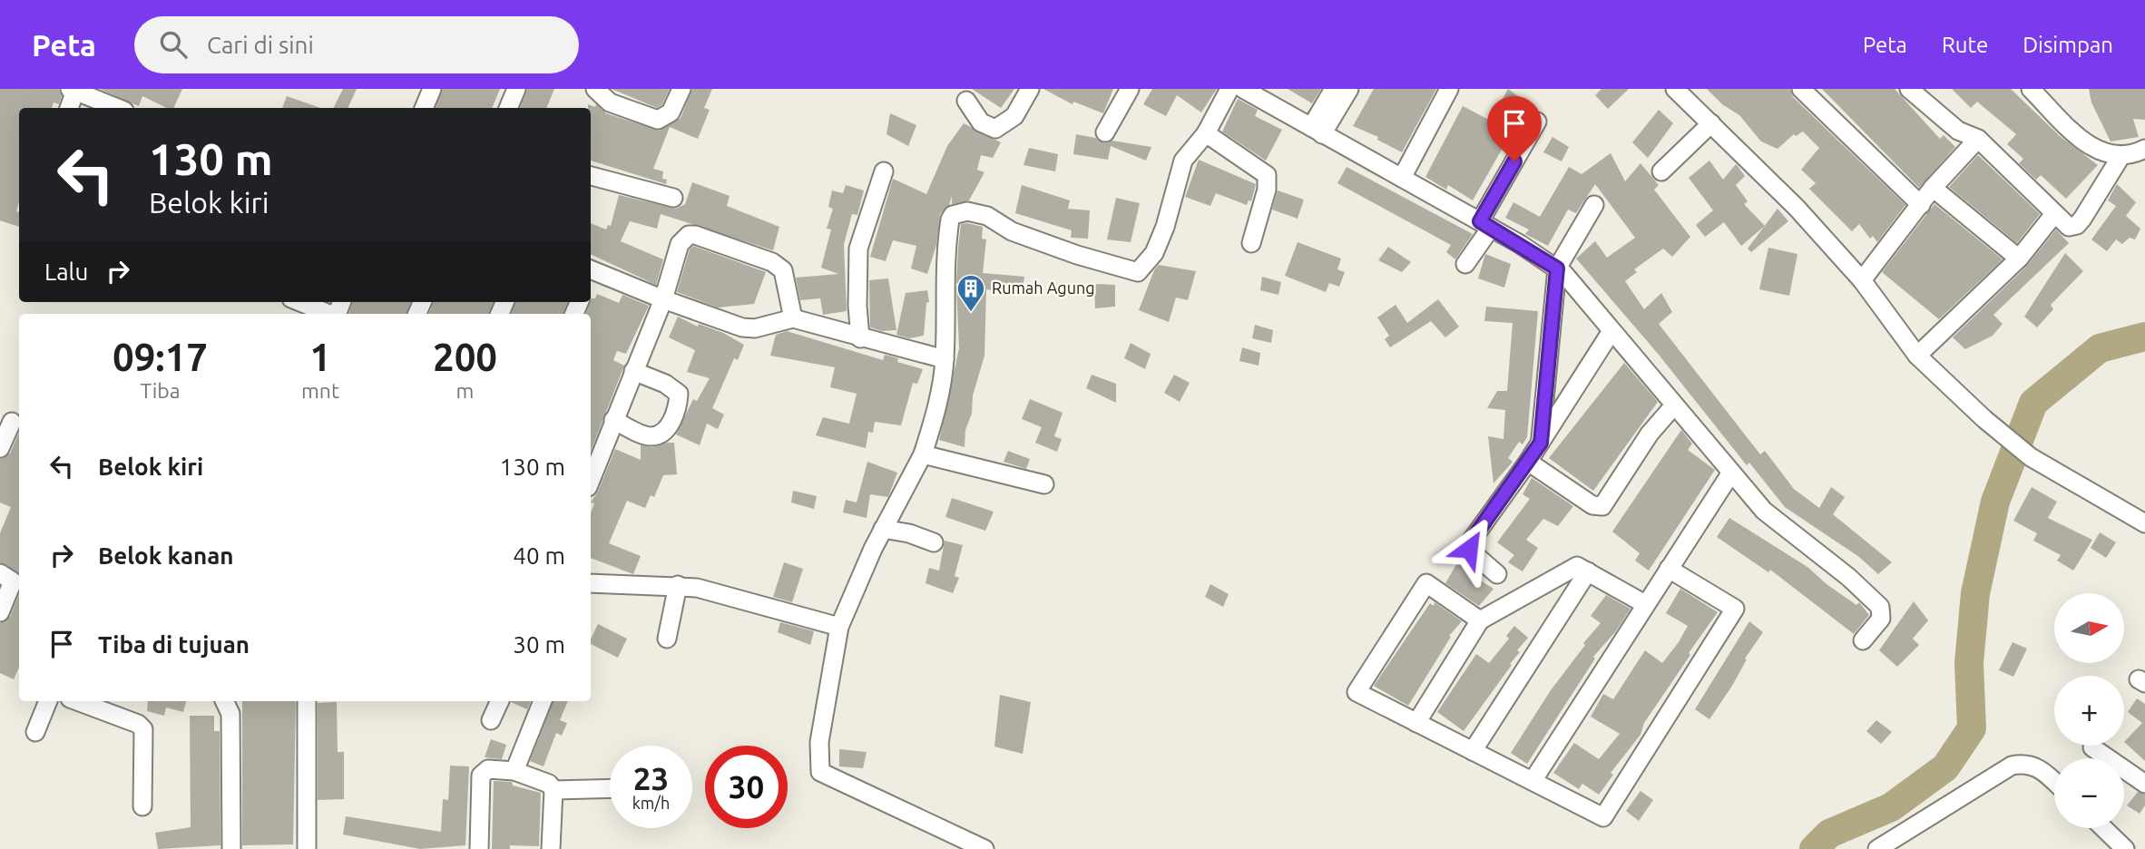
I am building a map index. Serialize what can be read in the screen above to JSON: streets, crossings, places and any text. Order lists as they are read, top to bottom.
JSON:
{
  "places": {
    "building": ["Rumah Agung"]
  },
  "north": "right",
  "page": {
    "header": "Peta",
    "search": "Cari di sini",
    "nav": ["Peta", "Rute", "Disimpan"],
    "turn": ["130 m", "Belok kiri"],
    "then": "Lalu",
    "eta": [
      "09:17",
      "Tiba",
      "1",
      "mnt",
      "200",
      "m"
    ],
    "list": [
      {
        "name": "Belok kiri",
        "value": "130 m"
      },
      {
        "name": "Belok kanan",
        "value": "40 m"
      },
      {
        "name": "Tiba di tujuan",
        "value": "30 m"
      }
    ],
    "map_buttons": ["+", "−"],
    "speed": "23 km/h",
    "limit": "30"
  }
}
